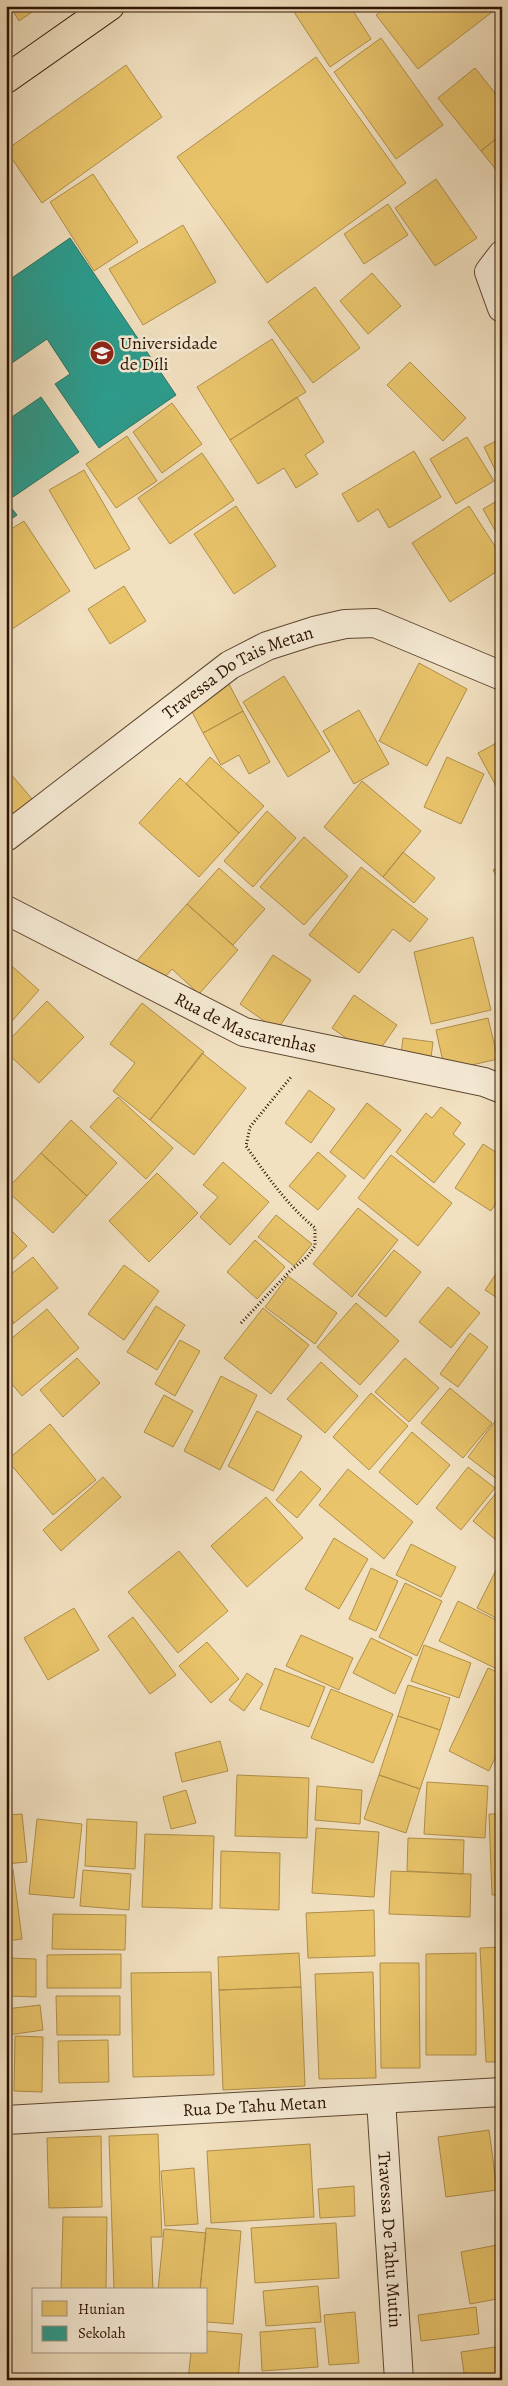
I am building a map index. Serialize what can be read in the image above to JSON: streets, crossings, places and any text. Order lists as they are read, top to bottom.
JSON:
{
  "streets": {
    "street": [
      "Travessa Do Tais Metan",
      "Rua de Mascarenhas",
      "Rua De Tahu Metan",
      "Travessa De Tahu Mutin"
    ]
  },
  "crossings": [
    ["Rua De Tahu Metan", "Travessa De Tahu Mutin"]
  ],
  "places": {
    "school or university": ["Universidade de Díli"]
  },
  "legend": ["Hunian", "Sekolah"]
}
